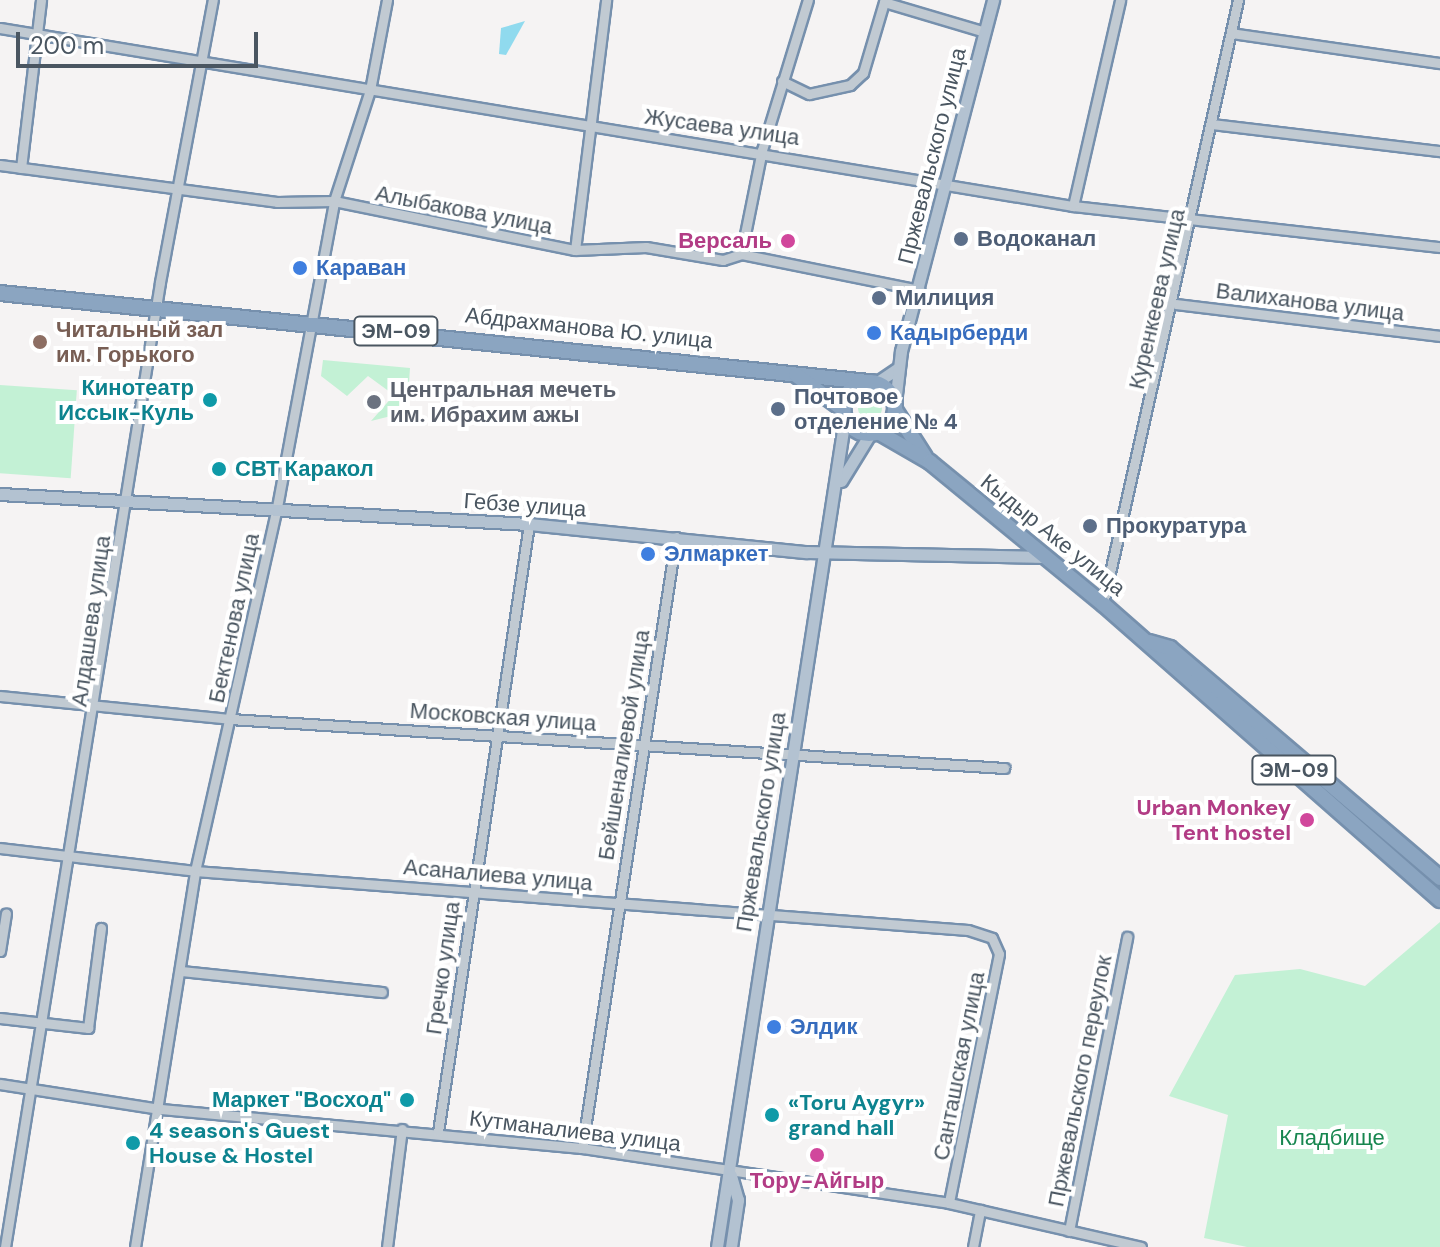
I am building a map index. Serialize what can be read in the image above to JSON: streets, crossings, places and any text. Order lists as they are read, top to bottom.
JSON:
{
  "streets": {
    "highway": ["Абдрахманова Ю. улица", "ЭМ-09", "Кыдыр Аке улица"],
    "main road": ["Пржевальского улица", "Гебзе улица"],
    "street": [
      "Жусаева улица",
      "Алыбакова улица",
      "Куренкеева улица",
      "Валиханова улица",
      "Бектенова улица",
      "Алдашева улица",
      "Московская улица",
      "Бейшеналиевой улица",
      "Асаналиева улица",
      "Гречко улица",
      "Санташская улица",
      "Пржевальского переулок",
      "Кутманалиева улица"
    ]
  },
  "crossings": [
    ["Жусаева улица", "Пржевальского улица"],
    ["Жусаева улица", "Куренкеева улица"],
    ["Жусаева улица", "Бектенова улица"],
    ["Жусаева улица", "Алдашева улица"],
    ["Пржевальского улица", "Алыбакова улица"],
    ["Пржевальского улица", "Абдрахманова Ю. улица"],
    ["Пржевальского улица", "ЭМ-09"],
    ["Пржевальского улица", "Гебзе улица"],
    ["Пржевальского улица", "Кыдыр Аке улица"],
    ["Пржевальского улица", "Московская улица"],
    ["Пржевальского улица", "Асаналиева улица"],
    ["Пржевальского улица", "Кутманалиева улица"],
    ["Алыбакова улица", "Бектенова улица"],
    ["Алыбакова улица", "Алдашева улица"],
    ["Куренкеева улица", "Валиханова улица"],
    ["Куренкеева улица", "Кыдыр Аке улица"],
    ["Абдрахманова Ю. улица", "ЭМ-09"],
    ["Абдрахманова Ю. улица", "Бектенова улица"],
    ["Абдрахманова Ю. улица", "Алдашева улица"],
    ["ЭМ-09", "Кыдыр Аке улица"],
    ["Гебзе улица", "Кыдыр Аке улица"],
    ["Гебзе улица", "Бектенова улица"],
    ["Гебзе улица", "Алдашева улица"],
    ["Гебзе улица", "Бейшеналиевой улица"],
    ["Гебзе улица", "Гречко улица"],
    ["Бектенова улица", "Московская улица"],
    ["Бектенова улица", "Асаналиева улица"],
    ["Бектенова улица", "Кутманалиева улица"],
    ["Алдашева улица", "Московская улица"],
    ["Алдашева улица", "Асаналиева улица"],
    ["Алдашева улица", "Кутманалиева улица"],
    ["Московская улица", "Бейшеналиевой улица"],
    ["Московская улица", "Гречко улица"],
    ["Бейшеналиевой улица", "Асаналиева улица"],
    ["Бейшеналиевой улица", "Кутманалиева улица"],
    ["Асаналиева улица", "Гречко улица"],
    ["Асаналиева улица", "Санташская улица"],
    ["Гречко улица", "Кутманалиева улица"],
    ["Санташская улица", "Кутманалиева улица"],
    ["Пржевальского переулок", "Кутманалиева улица"]
  ],
  "parks": ["Кладбище"],
  "places": [
    "Водоканал",
    "Версаль",
    "Караван",
    "Милиция",
    "Кадырберди",
    "Читальный зал им. Горького",
    "Кинотеатр Иссык-Куль",
    "Центральная мечеть им. Ибрахим ажы",
    "Почтовое отделение № 4",
    "СВТ Каракол",
    "Прокуратура",
    "Элмаркет",
    "Urban Monkey Tent hostel",
    "Элдик",
    "Маркет \"Восход\"",
    "«Toru Aygyr» grand hall",
    "4 season's Guest House & Hostel",
    "Тору-Айгыр"
  ],
  "scale_bar": "200 m"
}
